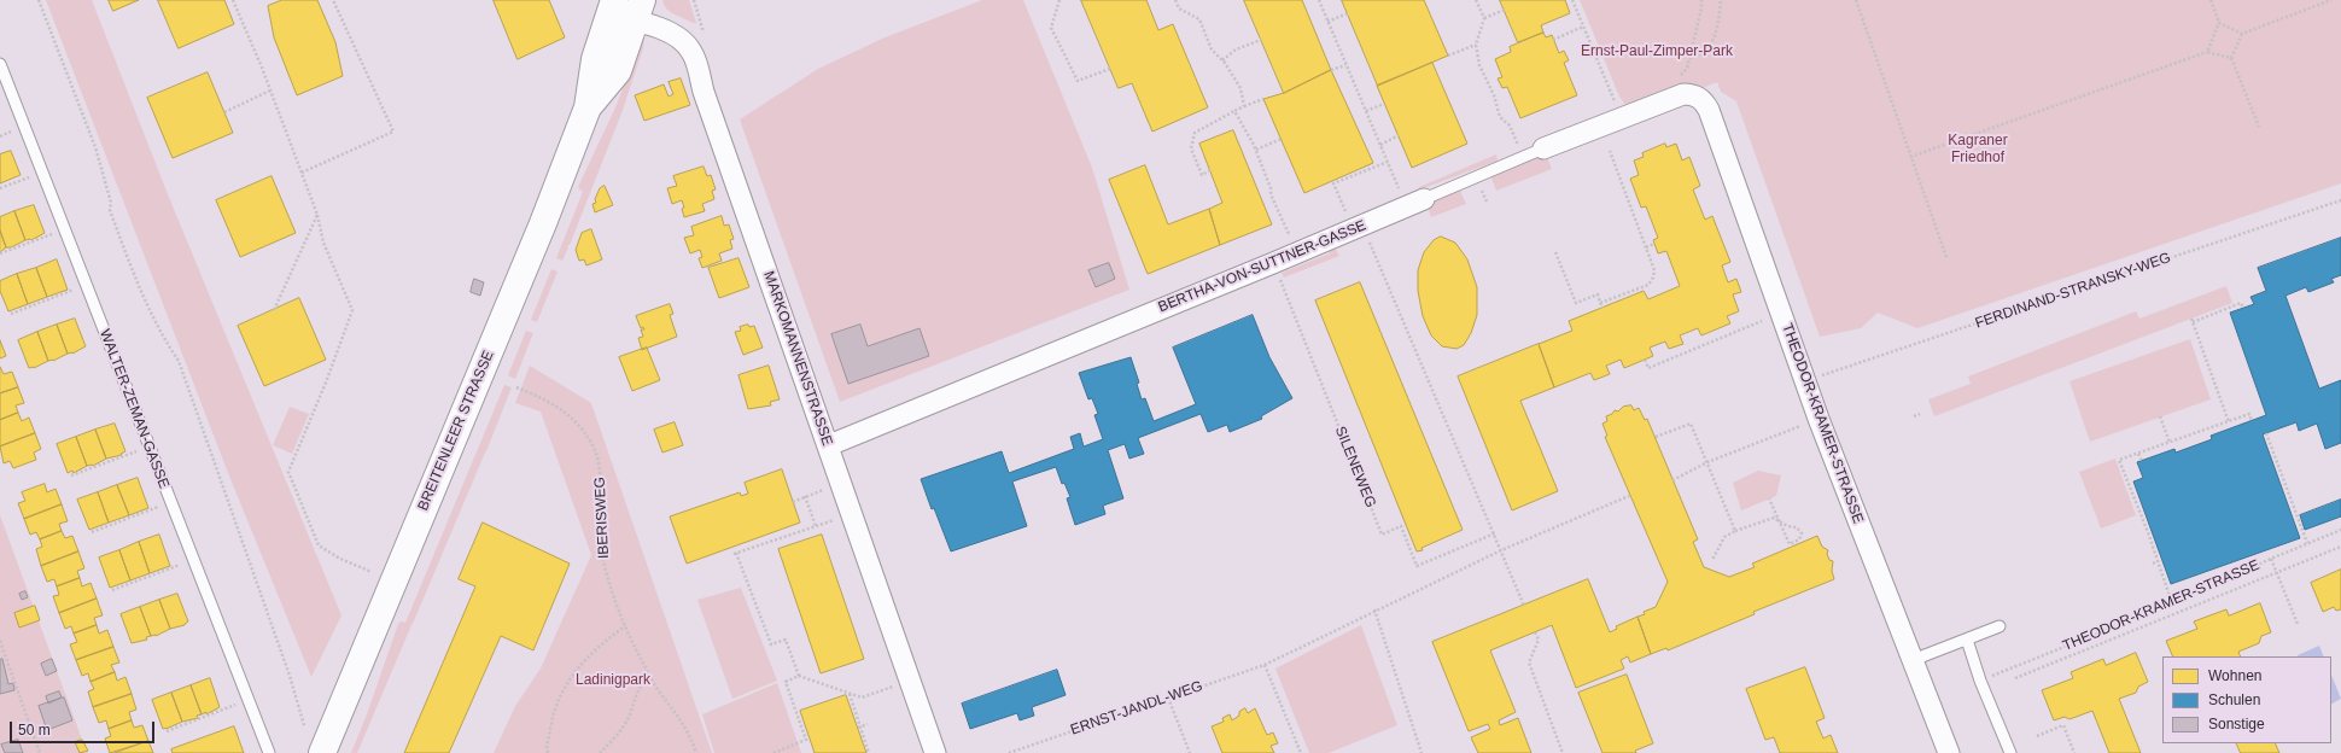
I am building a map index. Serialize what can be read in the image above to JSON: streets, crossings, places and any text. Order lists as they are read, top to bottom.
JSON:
{
  "streets": {
    "main road": ["BREITENLEER STRASSE"],
    "street": ["BERTHA-VON-SUTTNER-GASSE", "MARKOMANNENSTRASSE", "THEODOR-KRAMER-STRASSE"],
    "lane": ["WALTER-ZEMAN-GASSE"],
    "path": [
      "FERDINAND-STRANSKY-WEG",
      "SILENEWEG",
      "IBERISWEG",
      "ERNST-JANDL-WEG"
    ]
  },
  "crossings": [
    ["BERTHA-VON-SUTTNER-GASSE", "MARKOMANNENSTRASSE"],
    ["BERTHA-VON-SUTTNER-GASSE", "THEODOR-KRAMER-STRASSE"],
    ["BERTHA-VON-SUTTNER-GASSE", "SILENEWEG"],
    ["FERDINAND-STRANSKY-WEG", "THEODOR-KRAMER-STRASSE"],
    ["MARKOMANNENSTRASSE", "BREITENLEER STRASSE"]
  ],
  "parks": ["Ernst-Paul-Zimper-Park", "Kagraner Friedhof", "Ladinigpark"],
  "legend": ["Wohnen", "Schulen", "Sonstige"],
  "scale_bar": "50 m"
}
